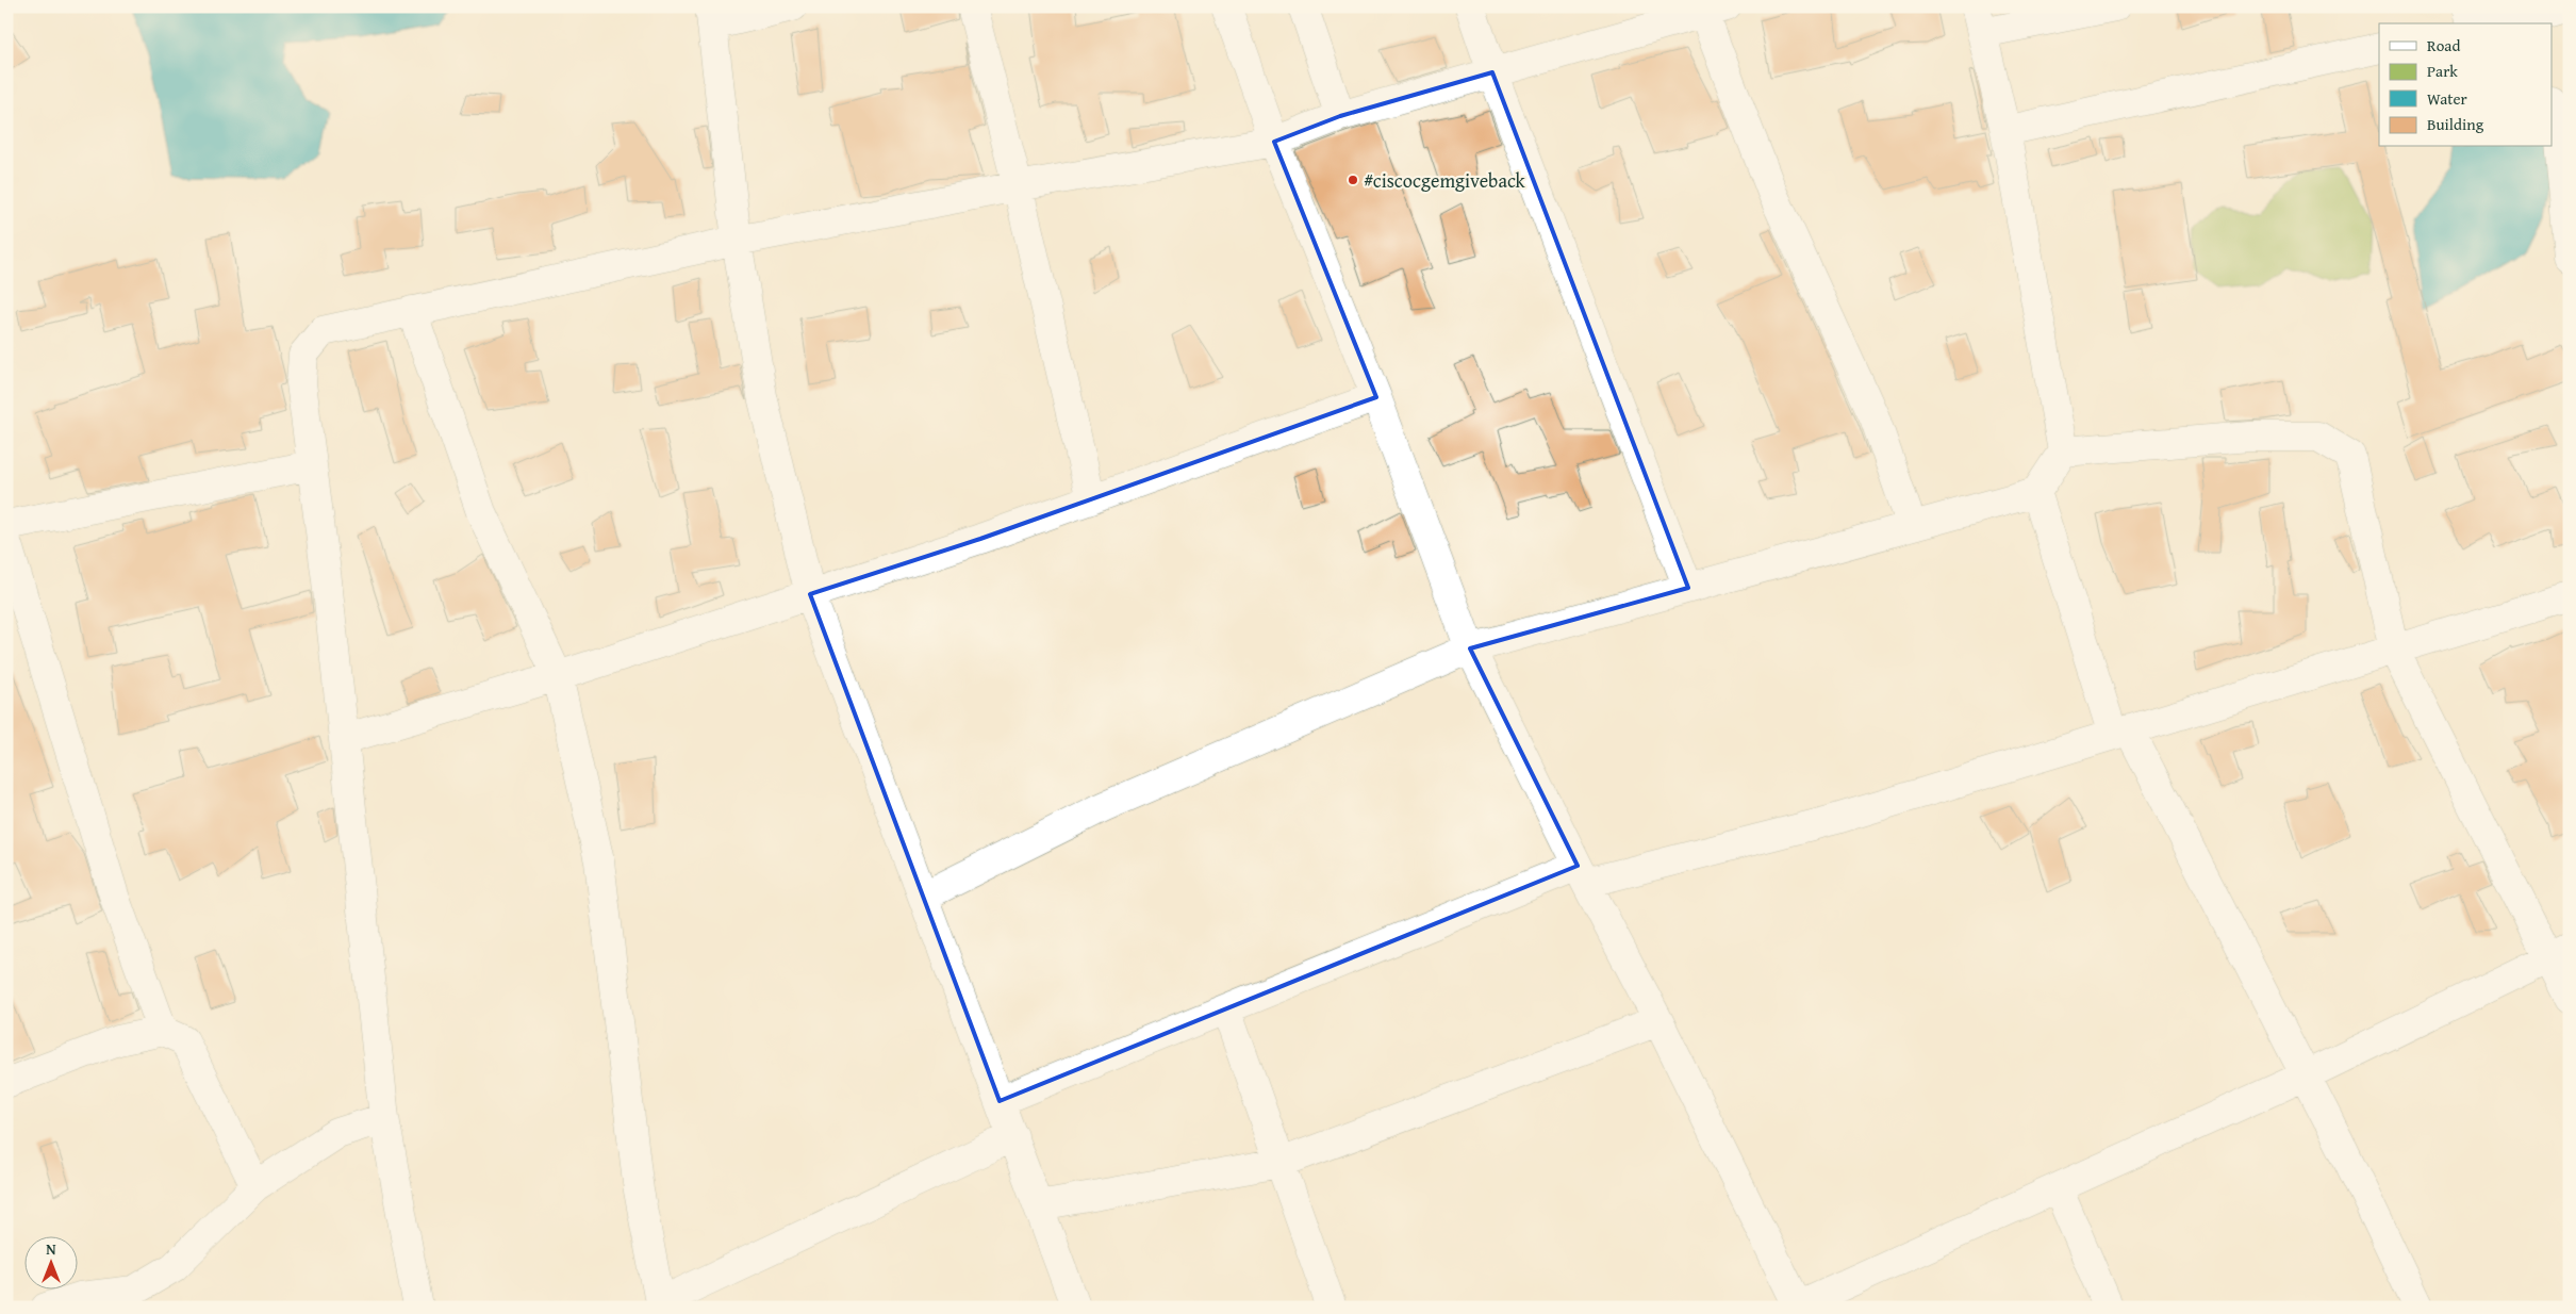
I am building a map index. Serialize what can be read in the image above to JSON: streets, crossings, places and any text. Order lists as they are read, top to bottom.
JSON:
{
  "places": ["#ciscocgemgiveback"],
  "legend": [
    "Road",
    "Park",
    "Water",
    "Building"
  ],
  "north": "top"
}
